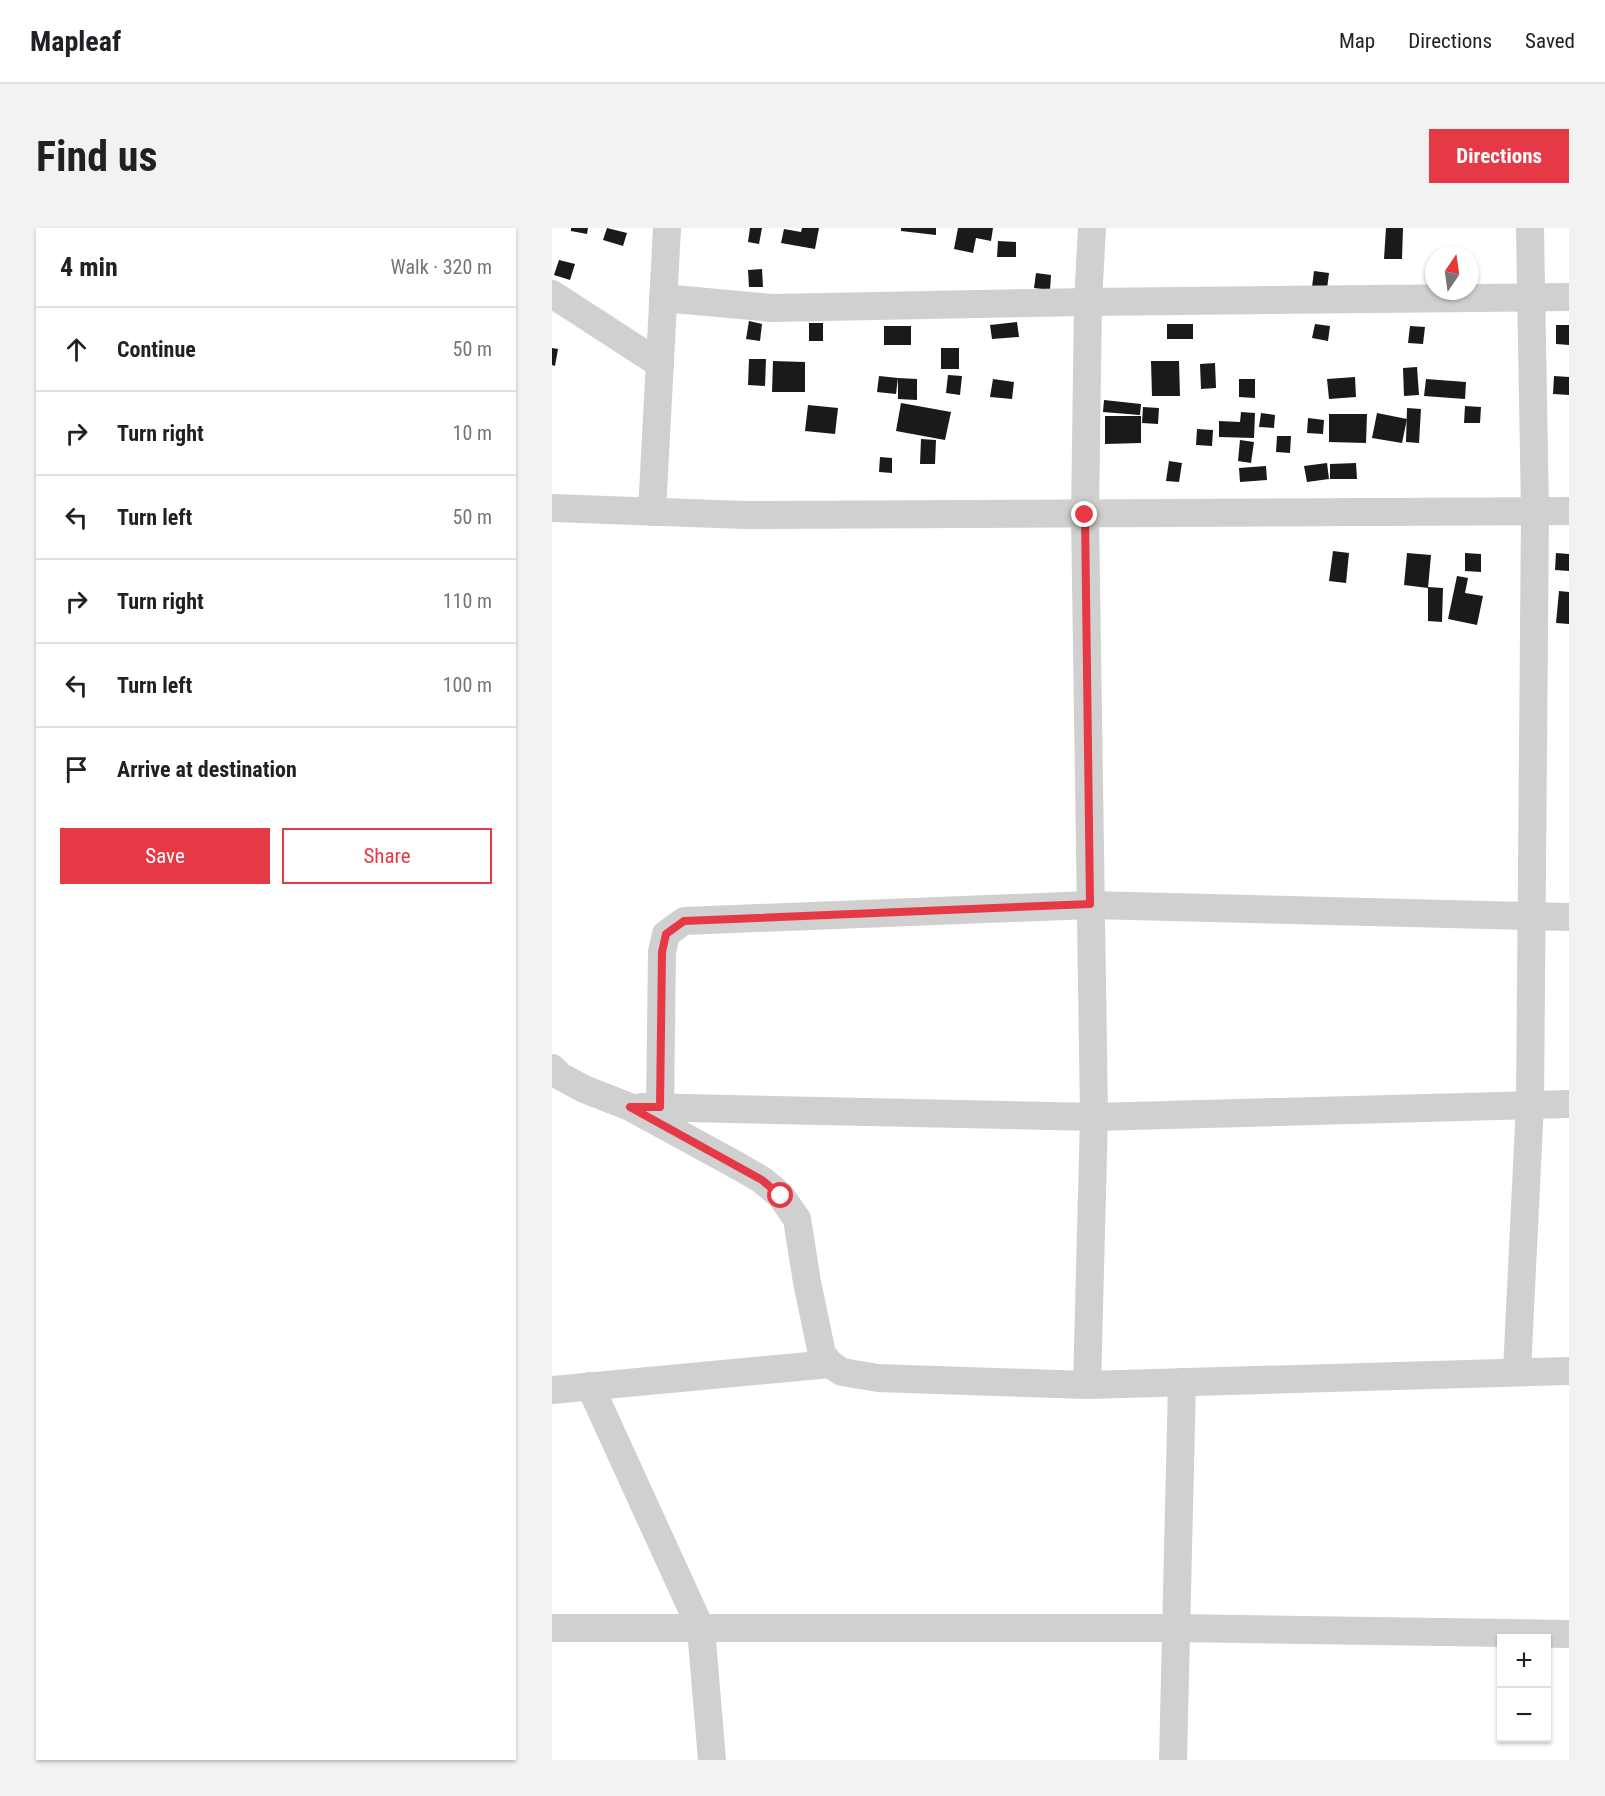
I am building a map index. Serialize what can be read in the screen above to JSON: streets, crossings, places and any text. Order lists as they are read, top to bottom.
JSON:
{
  "north": "top",
  "page": {
    "header": "Mapleaf",
    "nav": ["Map", "Directions", "Saved"],
    "buttons": [
      "Directions",
      ["Save", "Share"]
    ],
    "title": "Find us",
    "heading": ["4 min", "Walk · 320 m"],
    "list": [
      ["Continue", "50 m"],
      ["Turn right", "10 m"],
      ["Turn left", "50 m"],
      ["Turn right", "110 m"],
      ["Turn left", "100 m"],
      "Arrive at destination"
    ],
    "map_buttons": ["+", "−"]
  }
}
